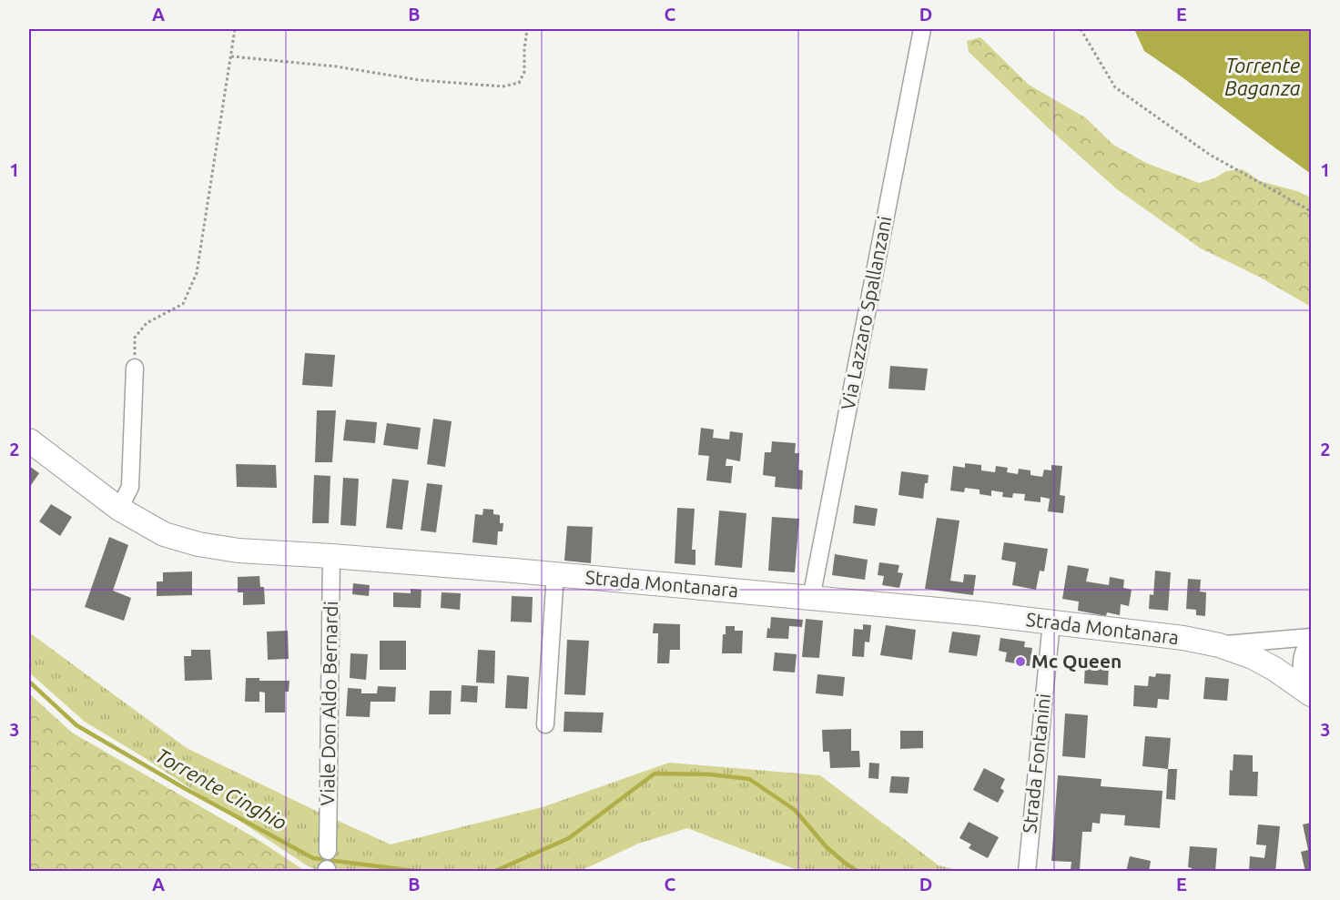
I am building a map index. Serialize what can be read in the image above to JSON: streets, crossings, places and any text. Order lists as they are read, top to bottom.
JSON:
{
  "streets": {
    "main road": ["Strada Montanara"],
    "street": ["Via Lazzaro Spallanzani", "Viale Don Aldo Bernardi", "Strada Fontanini"]
  },
  "crossings": [
    ["Via Lazzaro Spallanzani", "Strada Montanara"],
    ["Strada Montanara", "Viale Don Aldo Bernardi"],
    ["Strada Montanara", "Strada Fontanini"]
  ],
  "water": ["Torrente Baganza", "Torrente Cinghio"],
  "places": ["Mc Queen"],
  "grid": {
    "columns": [
      "A",
      "B",
      "C",
      "D",
      "E"
    ],
    "rows": ["1", "2", "3"]
  }
}
